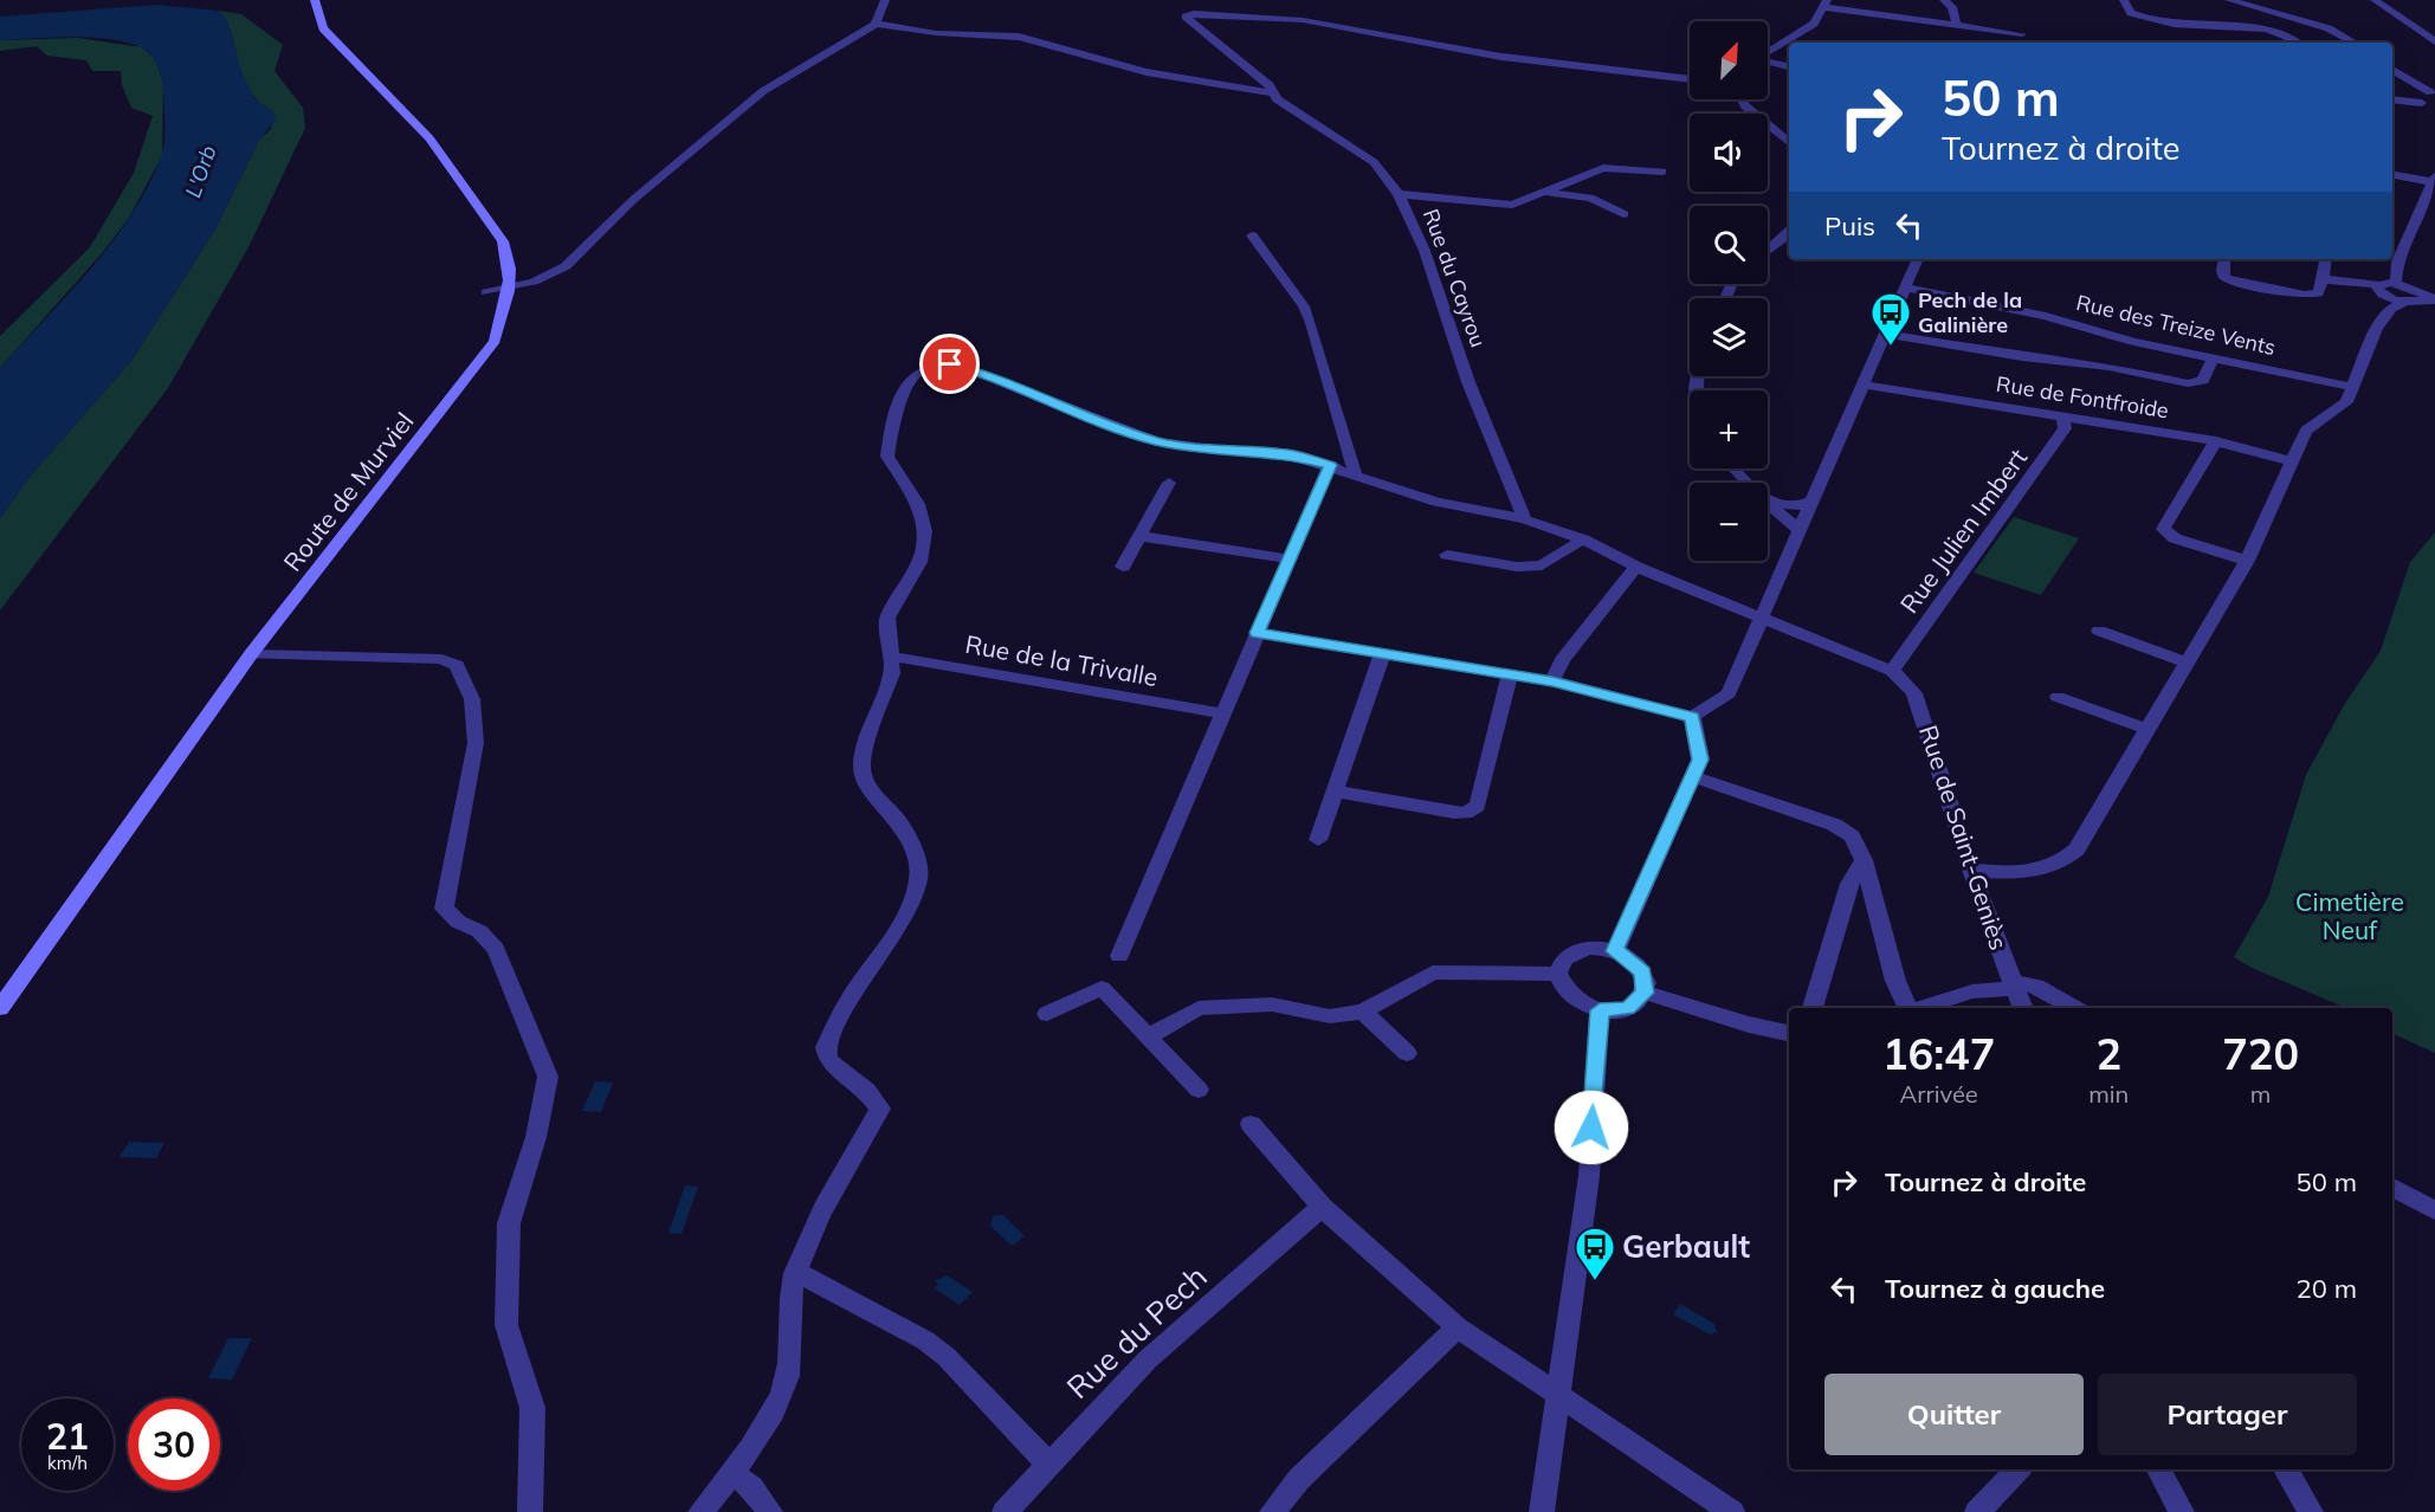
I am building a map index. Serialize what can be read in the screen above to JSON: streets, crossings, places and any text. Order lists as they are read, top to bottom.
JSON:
{
  "streets": {
    "main road": ["Route de Murviel"],
    "street": [
      "Rue du Cayrou",
      "Rue des Treize Vents",
      "Rue de Fontfroide",
      "Rue Julien Imbert",
      "Rue de la Trivalle",
      "Rue de Saint-Geniès",
      "Rue du Pech"
    ]
  },
  "crossings": [
    ["Rue de Fontfroide", "Rue Julien Imbert"],
    ["Rue Julien Imbert", "Rue de Saint-Geniès"]
  ],
  "water": ["L'Orb"],
  "parks": ["Cimetière Neuf"],
  "places": {
    "bus stop": ["Pech de la Galinière", "Gerbault"]
  },
  "north": "top right",
  "page": {
    "map_buttons": ["+", "−"],
    "turn": ["50 m", "Tournez à droite"],
    "then": "Puis",
    "eta": [
      "16:47",
      "Arrivée",
      "2",
      "min",
      "720",
      "m"
    ],
    "list": [
      {
        "name": "Tournez à droite",
        "value": "50 m"
      },
      {
        "name": "Tournez à gauche",
        "value": "20 m"
      }
    ],
    "buttons": ["Quitter", "Partager"],
    "speed": "21 km/h",
    "limit": "30"
  }
}
